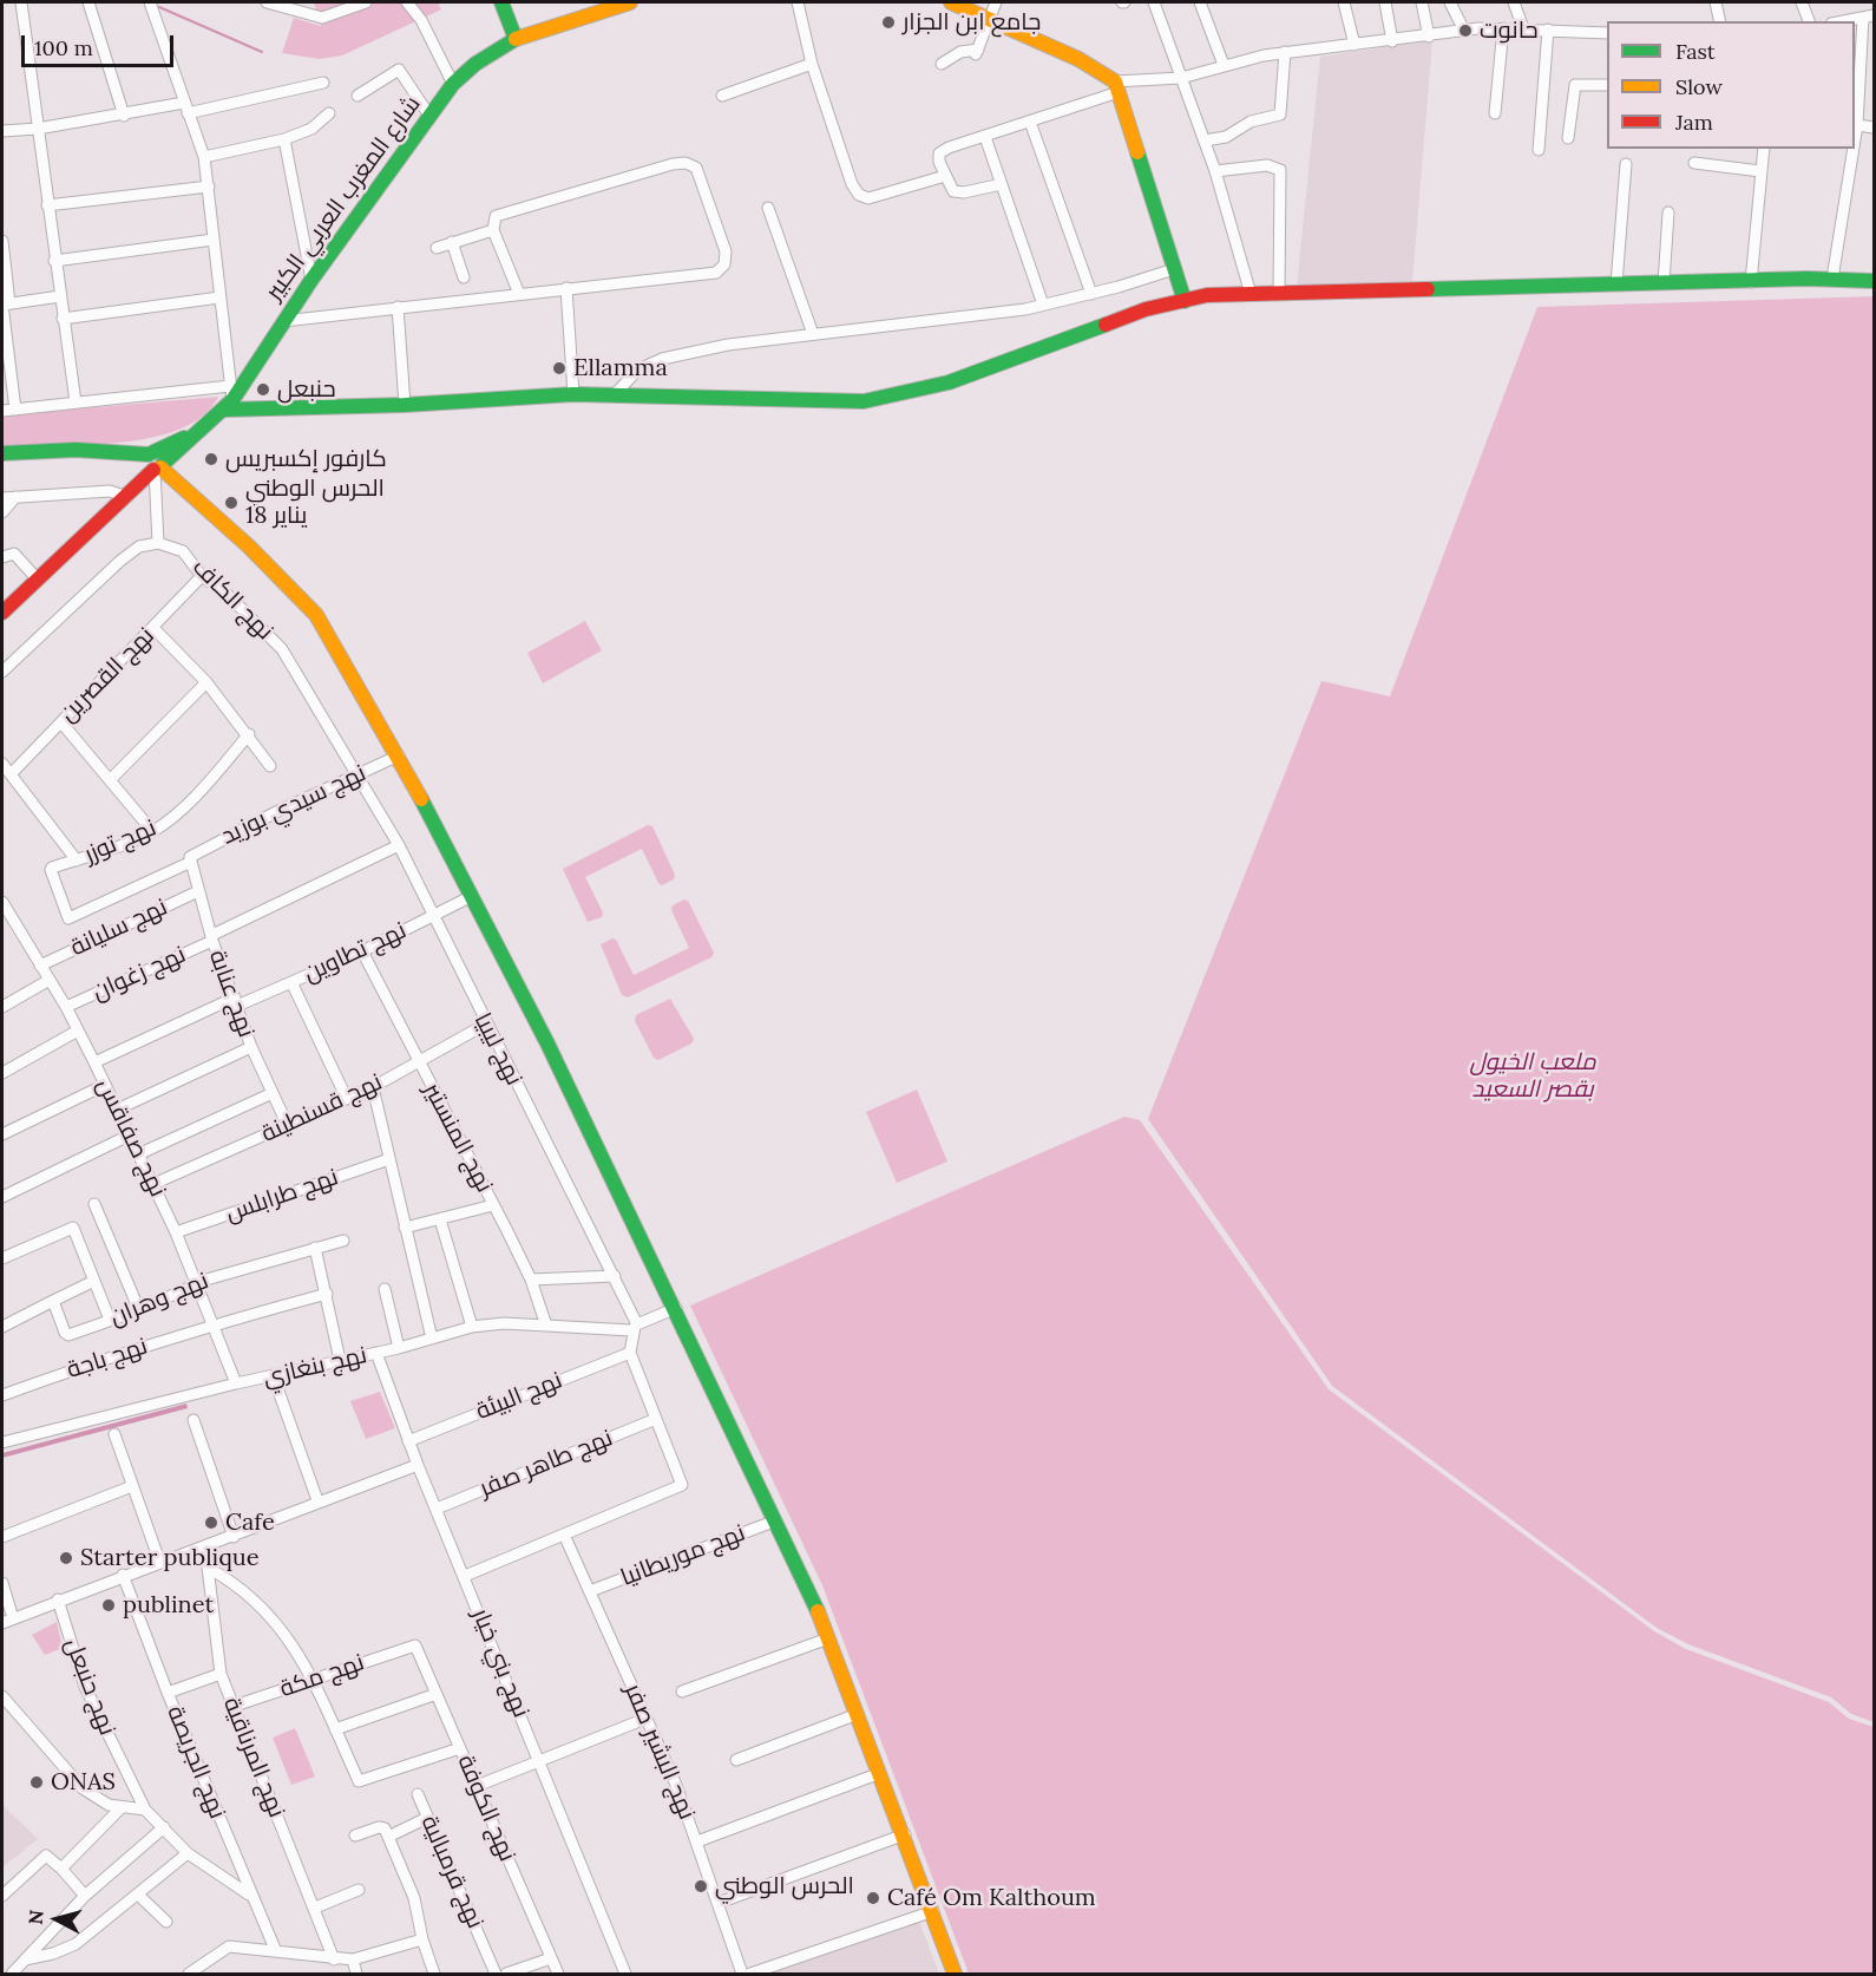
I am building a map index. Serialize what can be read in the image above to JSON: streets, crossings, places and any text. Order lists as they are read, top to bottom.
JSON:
{
  "streets": {
    "street": [
      "شارع المغرب العربي الكبير",
      "نهج الكاف",
      "نهج القصرين",
      "نهج سيدي بوزيد",
      "نهج توزر",
      "نهج سليانة",
      "نهج تطاوين",
      "نهج زغوان",
      "نهج عنابة",
      "نهج ليبيا",
      "نهج قسنطينة",
      "نهج صفاقس",
      "نهج المنستير",
      "نهج طرابلس",
      "نهج وهران",
      "نهج باجة",
      "نهج بنغازي",
      "نهج البيئة",
      "نهج طاهر صفر",
      "نهج موريطانيا",
      "نهج بني خيار",
      "نهج مكة",
      "نهج حنبعل",
      "نهج البشير صفر",
      "نهج المرناقية",
      "نهج الجريصة",
      "نهج الكوفة",
      "نهج قرمبالية"
    ]
  },
  "crossings": [
    ["نهج الكاف", "نهج القصرين"],
    ["نهج الكاف", "نهج سيدي بوزيد"],
    ["نهج الكاف", "نهج ليبيا"],
    ["نهج سيدي بوزيد", "نهج توزر"],
    ["نهج سيدي بوزيد", "نهج عنابة"],
    ["نهج سيدي بوزيد", "نهج ليبيا"],
    ["نهج سليانة", "نهج عنابة"],
    ["نهج سليانة", "نهج صفاقس"],
    ["نهج تطاوين", "نهج عنابة"],
    ["نهج تطاوين", "نهج ليبيا"],
    ["نهج تطاوين", "نهج صفاقس"],
    ["نهج تطاوين", "نهج المنستير"],
    ["نهج زغوان", "نهج عنابة"],
    ["نهج زغوان", "نهج ليبيا"],
    ["نهج زغوان", "نهج صفاقس"],
    ["نهج عنابة", "نهج قسنطينة"],
    ["نهج ليبيا", "نهج قسنطينة"],
    ["نهج ليبيا", "نهج بنغازي"],
    ["نهج قسنطينة", "نهج صفاقس"],
    ["نهج قسنطينة", "نهج المنستير"],
    ["نهج صفاقس", "نهج طرابلس"],
    ["نهج صفاقس", "نهج وهران"],
    ["نهج صفاقس", "نهج باجة"],
    ["نهج صفاقس", "نهج بنغازي"],
    ["نهج المنستير", "نهج بنغازي"],
    ["نهج بنغازي", "نهج بني خيار"],
    ["نهج البيئة", "نهج بني خيار"],
    ["نهج طاهر صفر", "نهج بني خيار"],
    ["نهج موريطانيا", "نهج البشير صفر"],
    ["نهج مكة", "نهج المرناقية"],
    ["نهج مكة", "نهج الكوفة"]
  ],
  "parks": ["ملعب الخيول بقصر السعيد"],
  "places": [
    "جامع ابن الجزار",
    "حانوت",
    "Ellamma",
    "حنبعل",
    "كارفور إكسبريس",
    "الحرس الوطني 18 يناير",
    "Cafe",
    "Starter publique",
    "publinet",
    "ONAS",
    "الحرس الوطني",
    "Café Om Kalthoum"
  ],
  "legend": ["Fast", "Slow", "Jam"],
  "scale_bar": "100 m",
  "north": "left"
}
